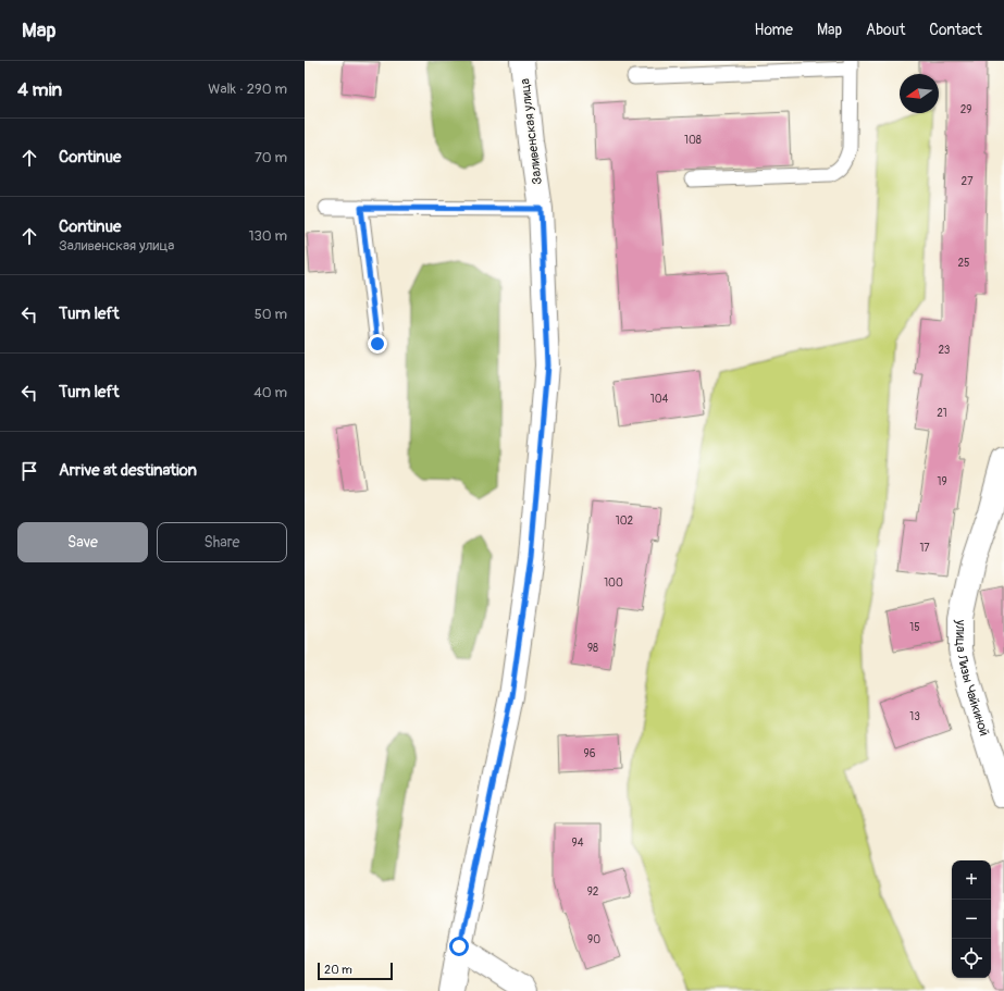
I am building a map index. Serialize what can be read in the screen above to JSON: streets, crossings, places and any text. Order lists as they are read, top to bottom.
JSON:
{
  "streets": {
    "street": ["Заливенская улица", "улица Лизы Чайкиной"]
  },
  "house_numbers": [
    "29",
    "108",
    "27",
    "25",
    "23",
    "104",
    "21",
    "19",
    "102",
    "17",
    "100",
    "15",
    "98",
    "13",
    "96",
    "94",
    "92",
    "90"
  ],
  "scale_bar": "20 m",
  "north": "left",
  "page": {
    "header": "Map",
    "nav": [
      "Home",
      "Map",
      "About",
      "Contact"
    ],
    "heading": ["4 min", "Walk · 290 m"],
    "list": [
      ["Continue", "70 m"],
      ["Continue", "Заливенская улица", "130 m"],
      ["Turn left", "50 m"],
      ["Turn left", "40 m"],
      "Arrive at destination"
    ],
    "buttons": ["Save", "Share"],
    "map_buttons": ["+", "−"],
    "scale": "20 m"
  }
}
